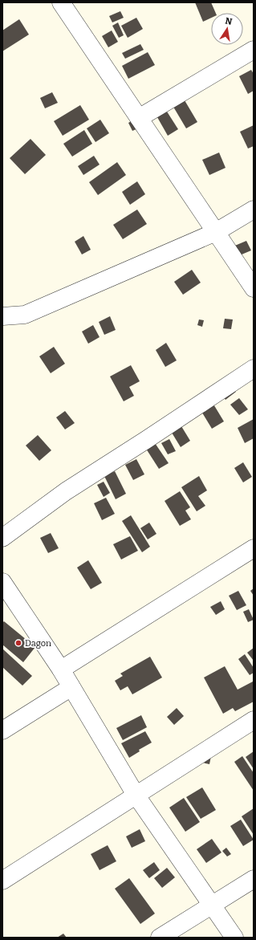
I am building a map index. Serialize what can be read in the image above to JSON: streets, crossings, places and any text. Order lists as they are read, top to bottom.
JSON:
{
  "places": ["Dagon"],
  "north": "top"
}
